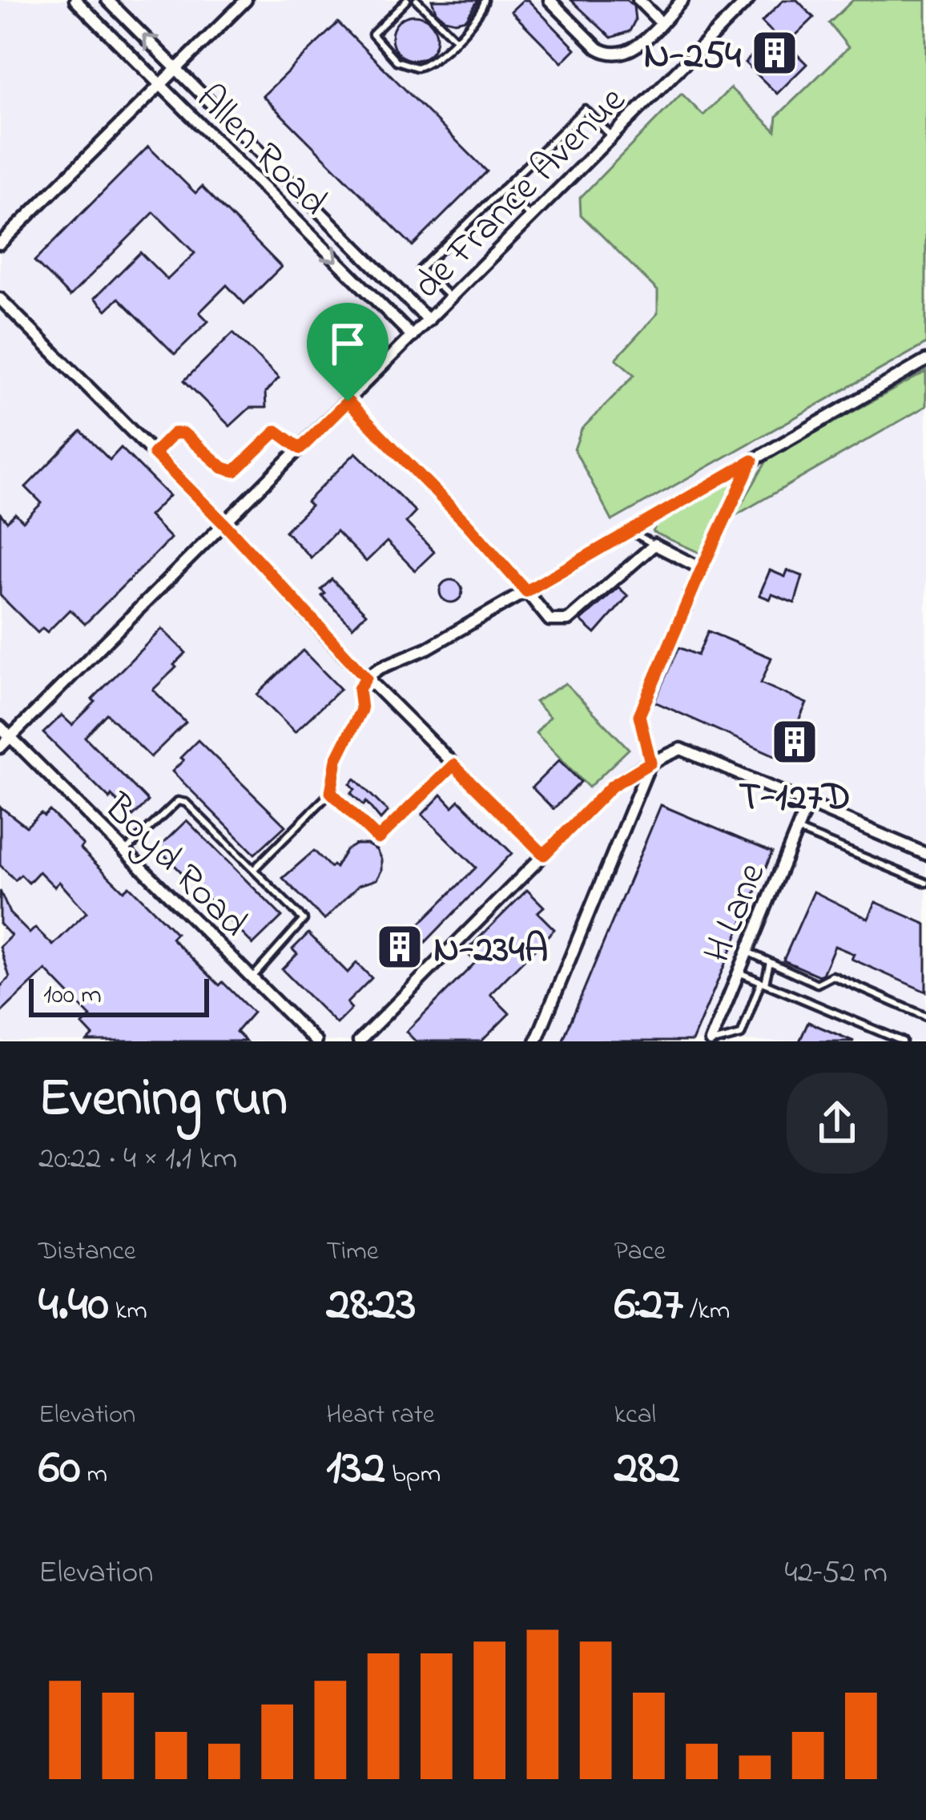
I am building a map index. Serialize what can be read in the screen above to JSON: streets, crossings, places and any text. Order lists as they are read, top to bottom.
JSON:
{
  "streets": {
    "street": [
      "Allen Road",
      "de France Avenue",
      "Boyd Road",
      "H Lane"
    ]
  },
  "crossings": [
    ["Allen Road", "de France Avenue"],
    ["de France Avenue", "Boyd Road"]
  ],
  "places": {
    "building": ["N-254", "T-127D", "N-234A"]
  },
  "scale_bar": "100 m",
  "page": {
    "scale": "100 m",
    "heading": ["Evening run", "20:22 · 4 × 1.1 km"],
    "stats": [
      ["Distance", "4.40 km"],
      ["Time", "28:23"],
      ["Pace", "6:27 /km"],
      ["Elevation", "60 m"],
      ["Heart rate", "132 bpm"],
      ["kcal", "282"]
    ],
    "chart": ["Elevation", "42–52 m"]
  }
}
